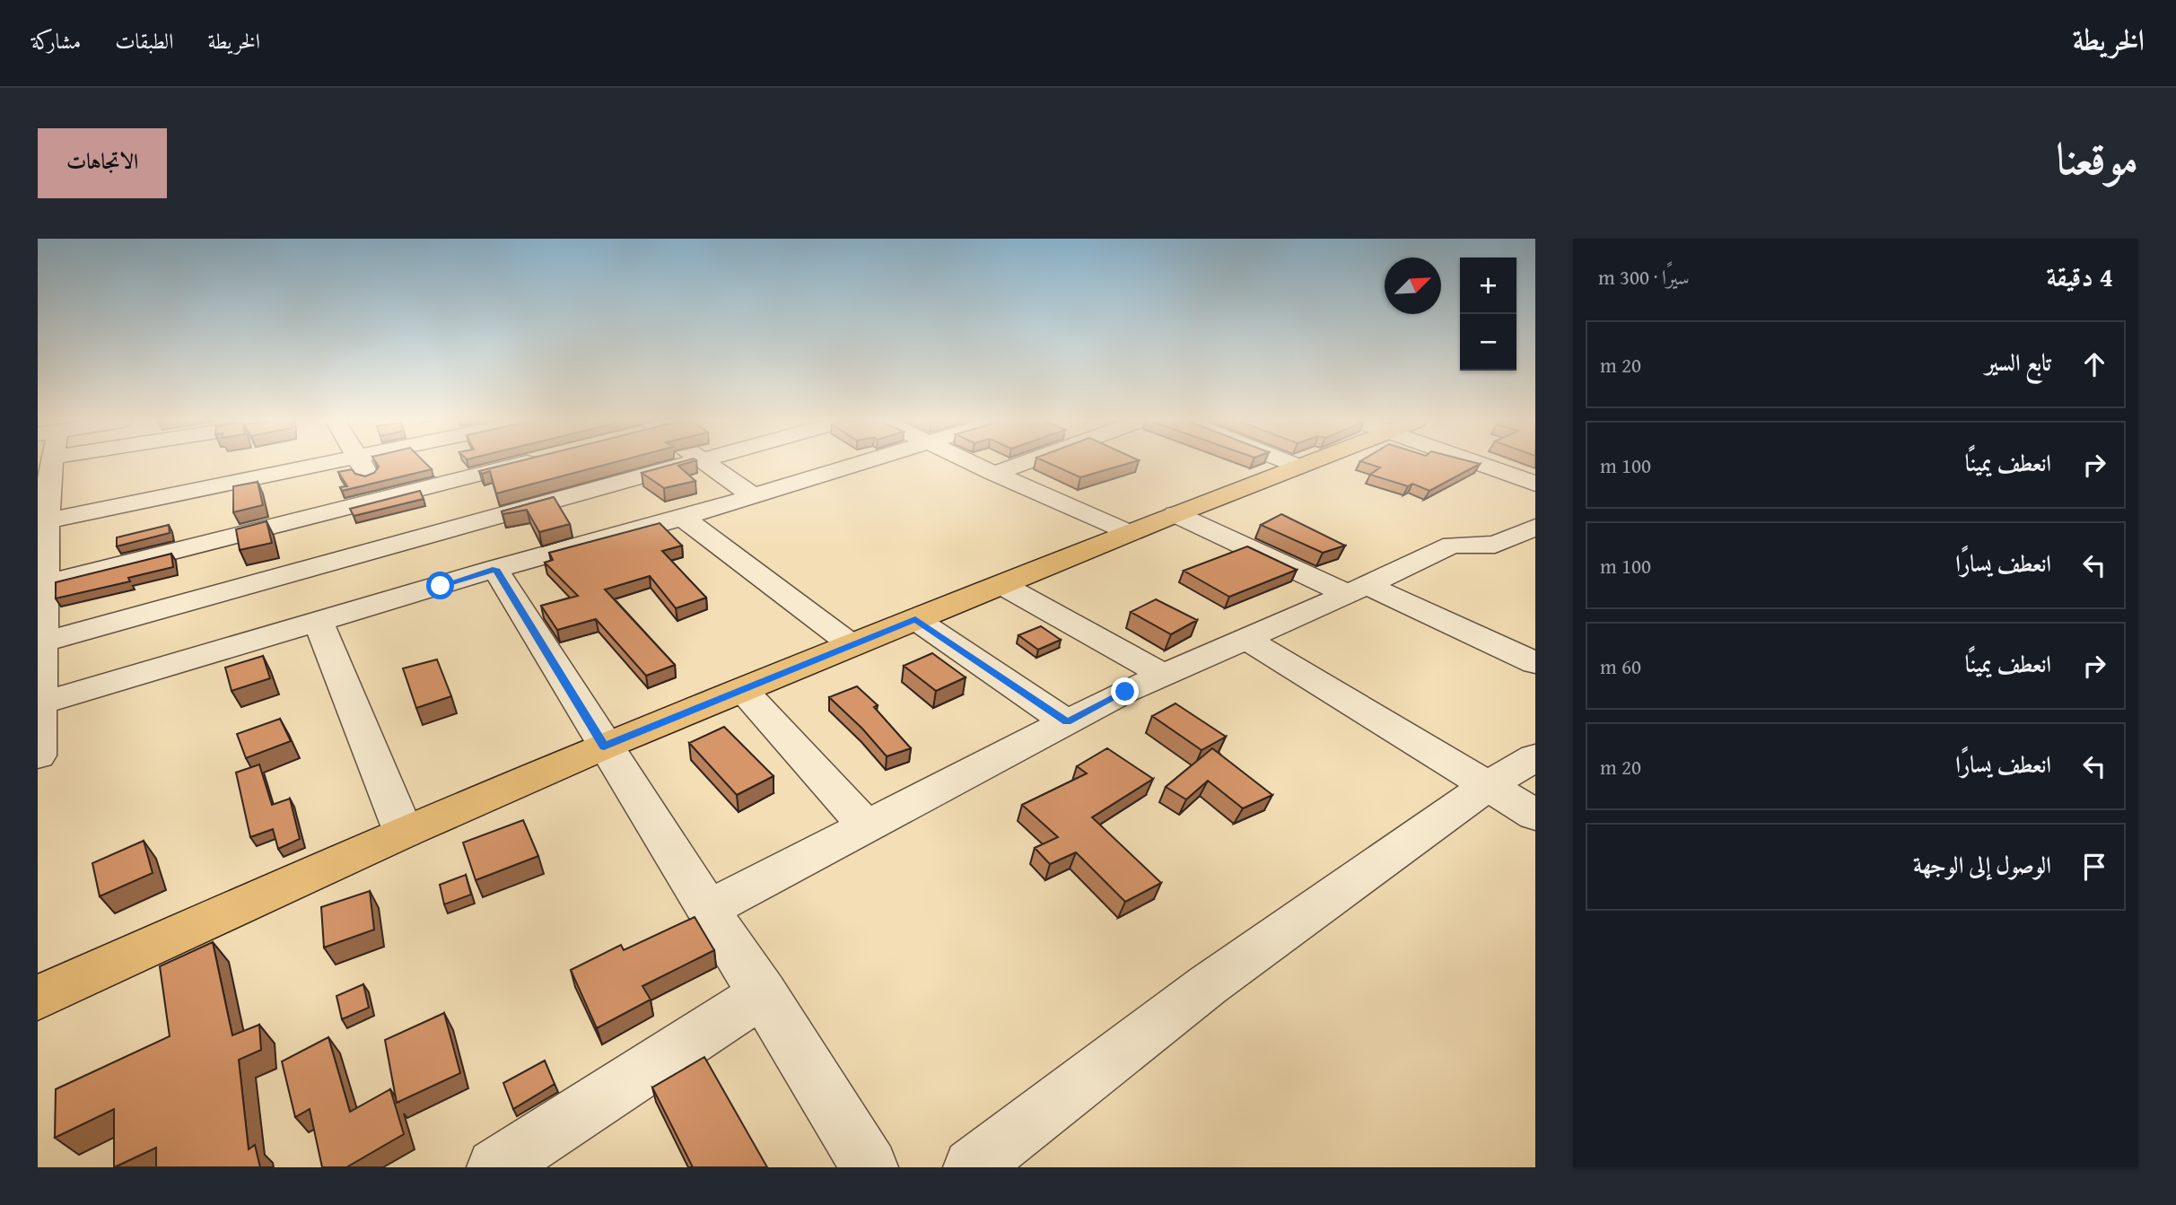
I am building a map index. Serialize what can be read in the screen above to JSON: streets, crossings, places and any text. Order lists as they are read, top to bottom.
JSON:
{
  "north": "top right",
  "page": {
    "header": "الخريطة",
    "nav": ["الخريطة", "الطبقات", "مشاركة"],
    "title": "موقعنا",
    "buttons": "الاتجاهات",
    "heading": ["4 دقيقة", "سيرًا · 300 m"],
    "map_buttons": ["+", "−"],
    "list": [
      ["تابع السير", "20 m"],
      ["انعطف يمينًا", "100 m"],
      ["انعطف يسارًا", "100 m"],
      ["انعطف يمينًا", "60 m"],
      ["انعطف يسارًا", "20 m"],
      "الوصول إلى الوجهة"
    ]
  }
}
